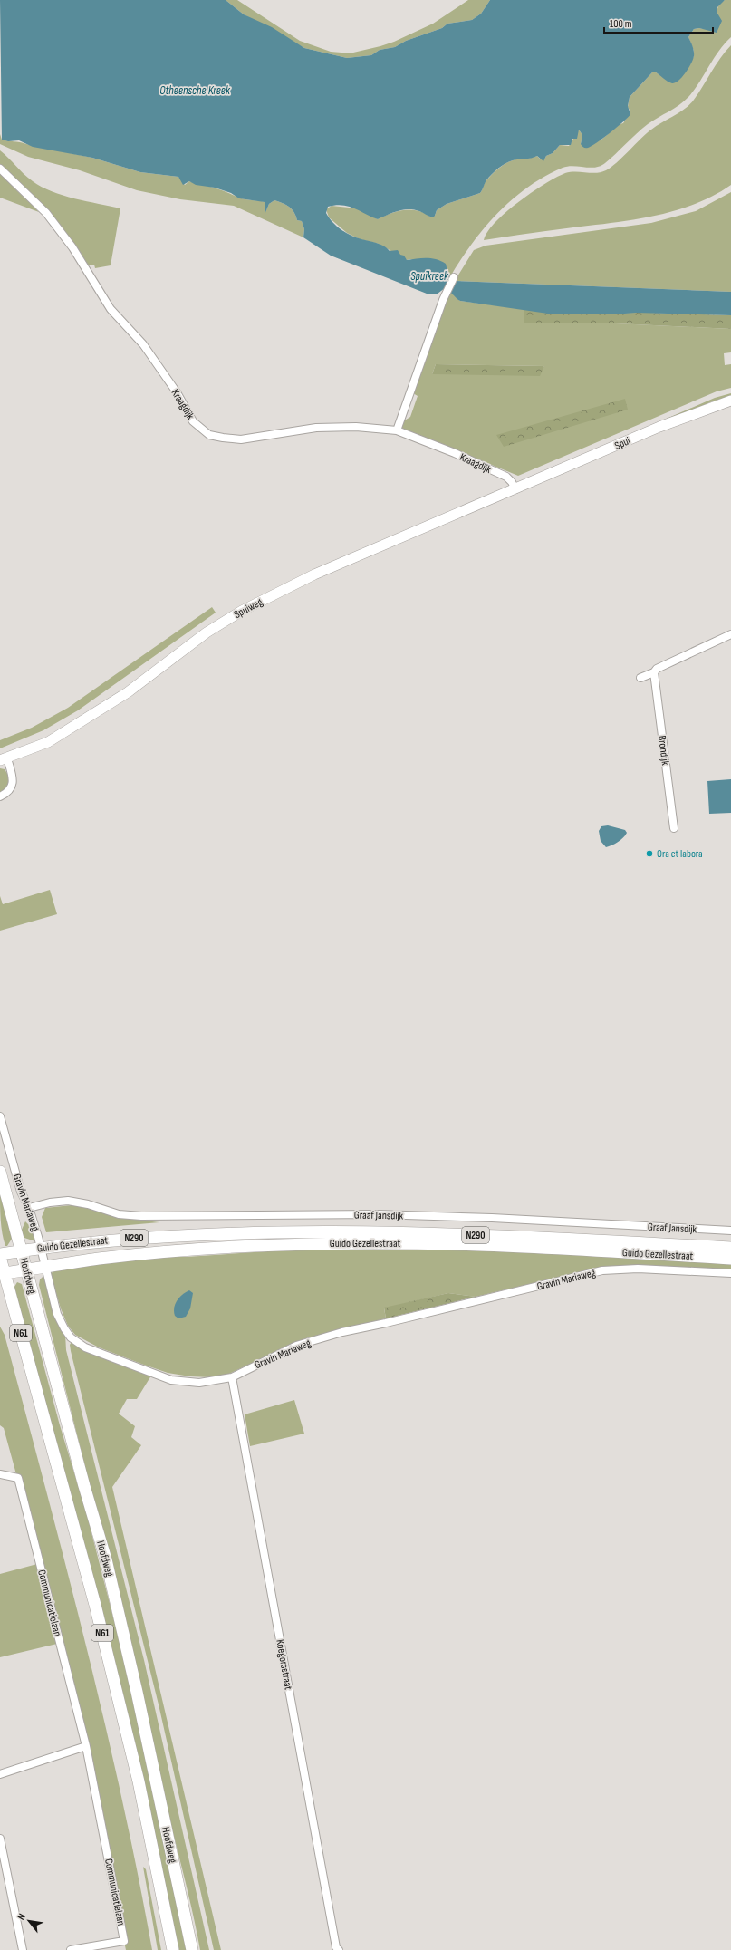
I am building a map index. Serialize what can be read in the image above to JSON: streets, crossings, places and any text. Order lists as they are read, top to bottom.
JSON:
{
  "streets": {
    "main road": [
      "Spui",
      "Spuiweg",
      "N290",
      "Guido Gezellestraat",
      "Hoofdweg",
      "N61"
    ],
    "street": [
      "Kraagdijk",
      "Brondijk",
      "Gravin Mariaweg",
      "Graaf Jansdijk",
      "Communicatielaan",
      "Koegorsstraat"
    ]
  },
  "crossings": [
    ["Kraagdijk", "Spui"],
    ["Kraagdijk", "Spuiweg"],
    ["Spui", "Spuiweg"],
    ["Gravin Mariaweg", "Graaf Jansdijk"],
    ["Gravin Mariaweg", "Guido Gezellestraat"],
    ["Gravin Mariaweg", "Koegorsstraat"],
    ["Guido Gezellestraat", "Hoofdweg"]
  ],
  "water": ["Otheensche Kreek", "Spuikreek"],
  "places": ["Ora et labora"],
  "scale_bar": "100 m",
  "north": "top left"
}
